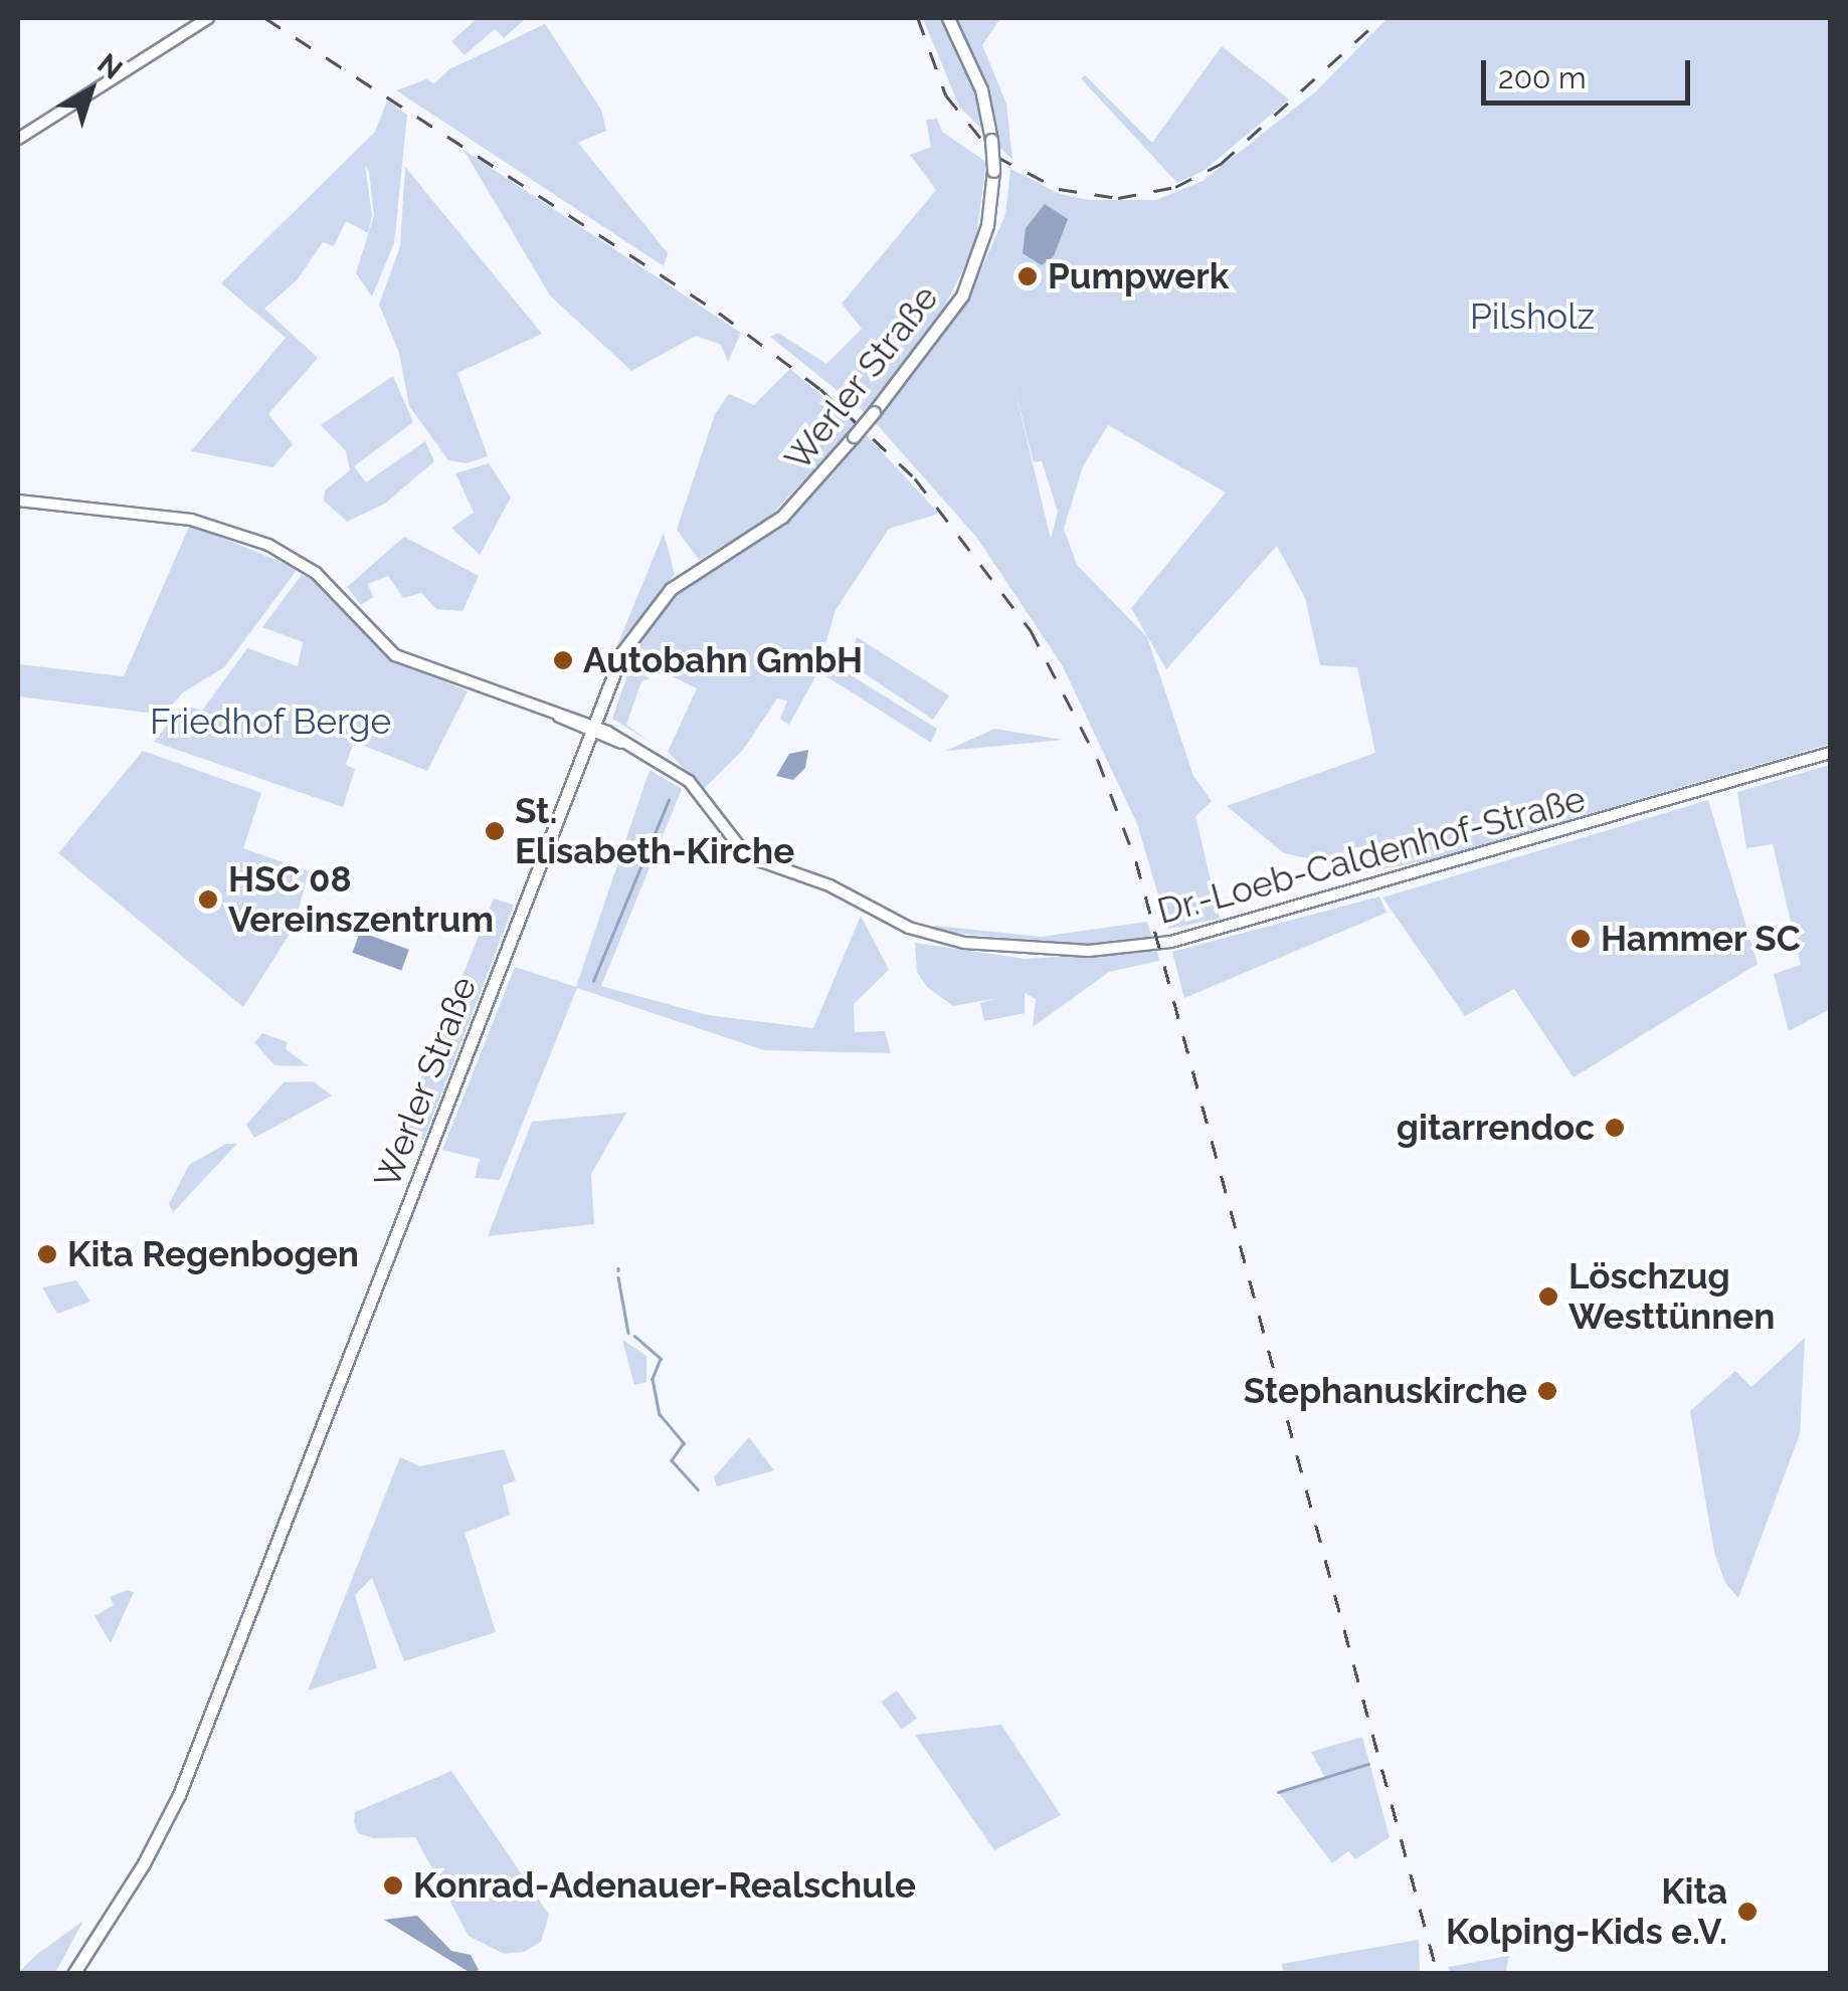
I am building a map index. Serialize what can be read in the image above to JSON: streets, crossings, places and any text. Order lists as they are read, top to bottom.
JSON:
{
  "streets": {
    "main road": ["Werler Straße", "Dr.-Loeb-Caldenhof-Straße"]
  },
  "crossings": [
    ["Werler Straße", "Dr.-Loeb-Caldenhof-Straße"]
  ],
  "parks": ["Pilsholz", "Friedhof Berge"],
  "places": [
    "Pumpwerk",
    "Autobahn GmbH",
    "St. Elisabeth-Kirche",
    "HSC 08 Vereinszentrum",
    "Hammer SC",
    "gitarrendoc",
    "Kita Regenbogen",
    "Löschzug Westtünnen",
    "Stephanuskirche",
    "Konrad-Adenauer-Realschule",
    "Kita Kolping-Kids e.V."
  ],
  "scale_bar": "200 m",
  "north": "top right"
}
